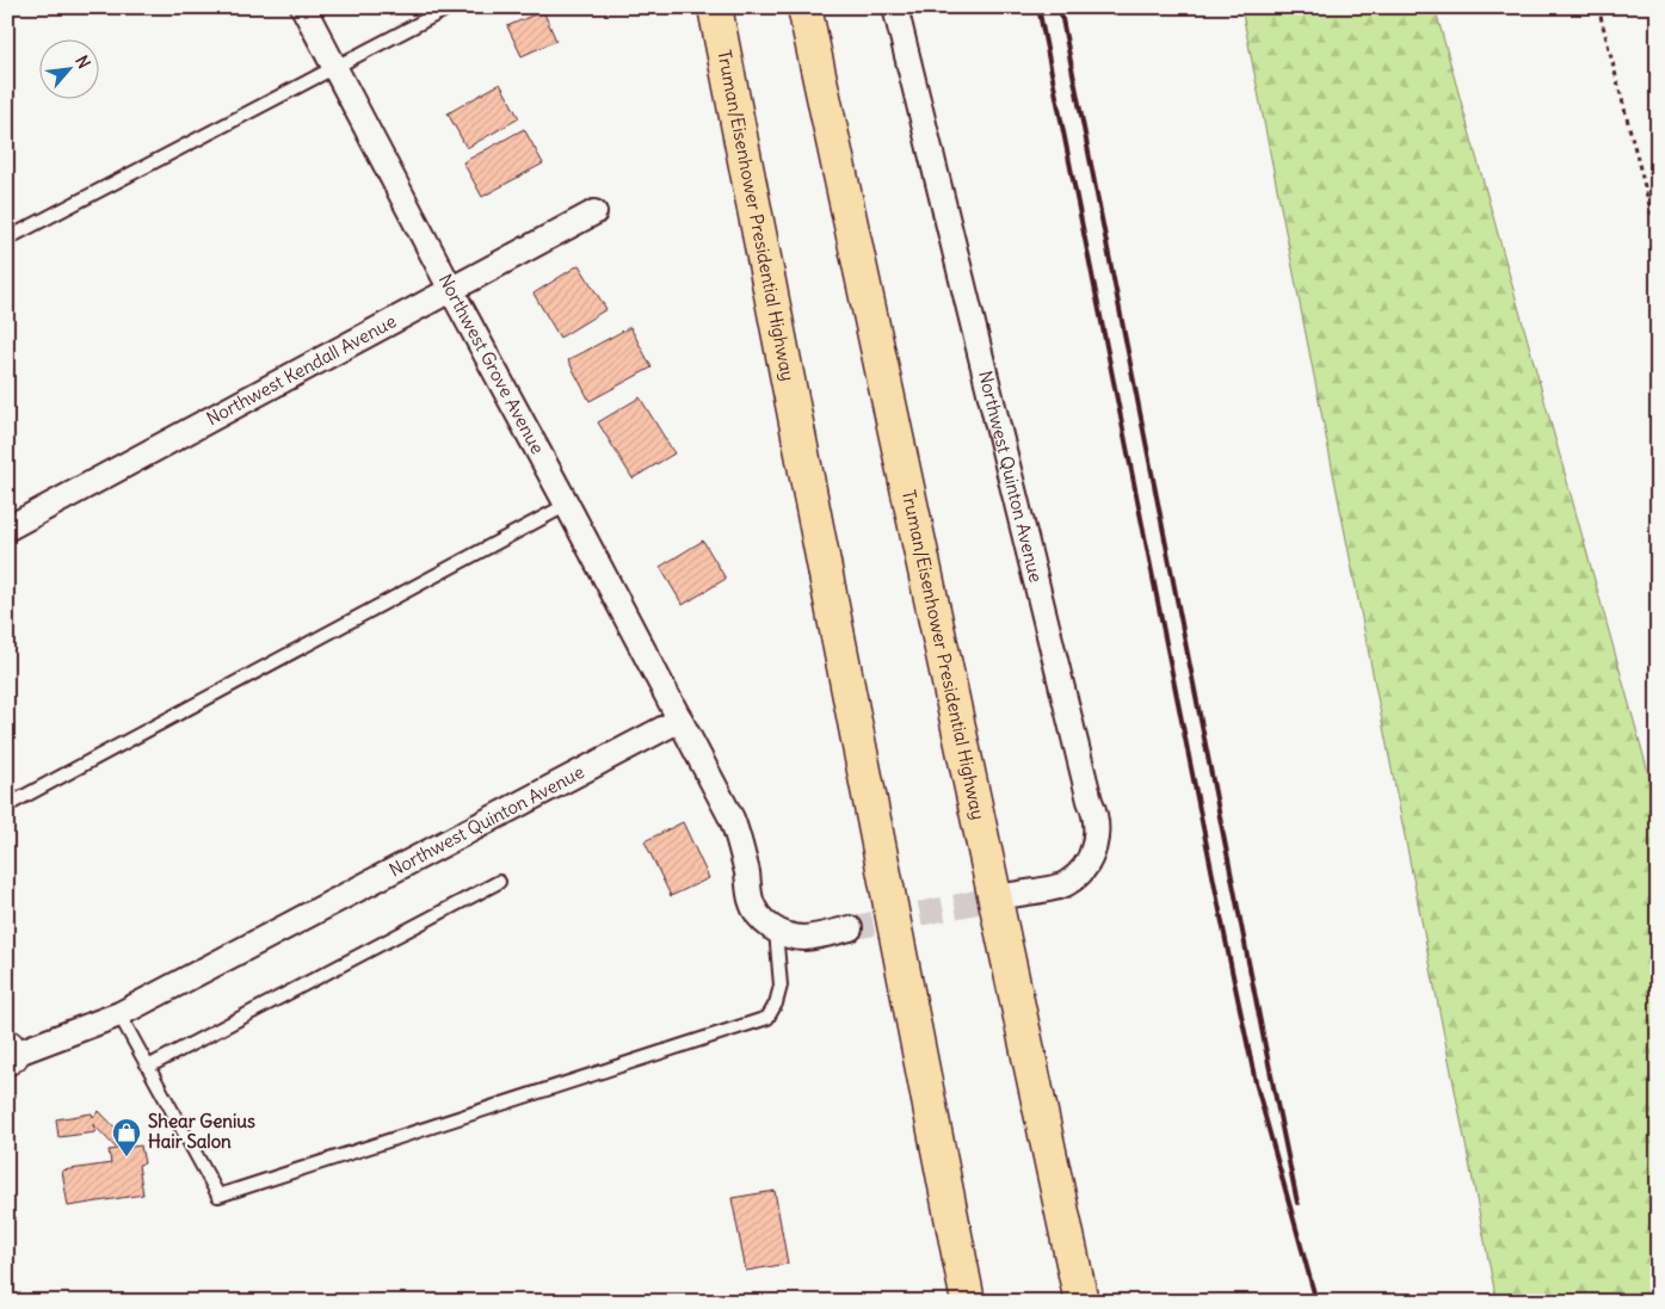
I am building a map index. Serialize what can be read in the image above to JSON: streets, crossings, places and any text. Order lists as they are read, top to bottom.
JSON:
{
  "streets": {
    "highway": ["Truman/Eisenhower Presidential Highway"],
    "street": ["Northwest Grove Avenue", "Northwest Kendall Avenue", "Northwest Quinton Avenue"]
  },
  "crossings": [
    ["Northwest Grove Avenue", "Northwest Kendall Avenue"],
    ["Northwest Grove Avenue", "Northwest Quinton Avenue"]
  ],
  "places": {
    "shop": ["Shear Genius Hair Salon"]
  },
  "north": "top right"
}
